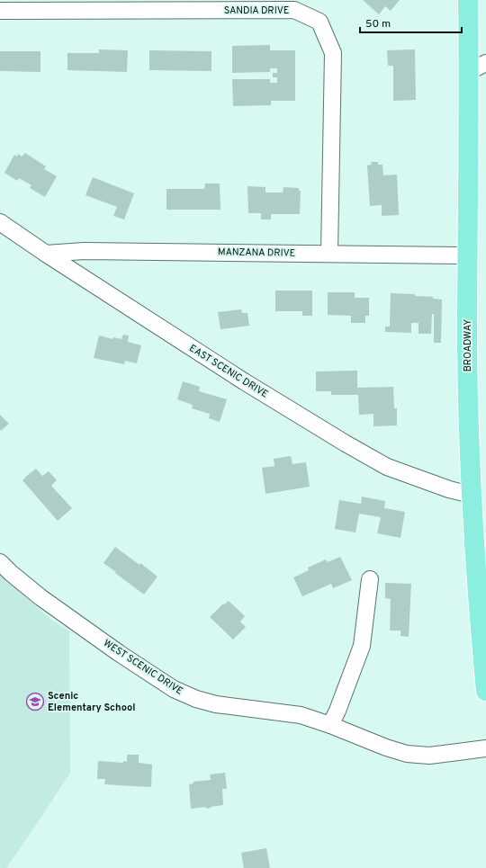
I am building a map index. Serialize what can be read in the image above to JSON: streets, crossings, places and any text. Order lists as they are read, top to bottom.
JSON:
{
  "streets": {
    "main road": ["BROADWAY"],
    "street": [
      "SANDIA DRIVE",
      "MANZANA DRIVE",
      "EAST SCENIC DRIVE",
      "WEST SCENIC DRIVE"
    ]
  },
  "crossings": [
    ["SANDIA DRIVE", "MANZANA DRIVE"],
    ["MANZANA DRIVE", "BROADWAY"],
    ["MANZANA DRIVE", "EAST SCENIC DRIVE"],
    ["BROADWAY", "EAST SCENIC DRIVE"]
  ],
  "places": {
    "school or university": ["Scenic Elementary School"]
  },
  "scale_bar": "50 m"
}
